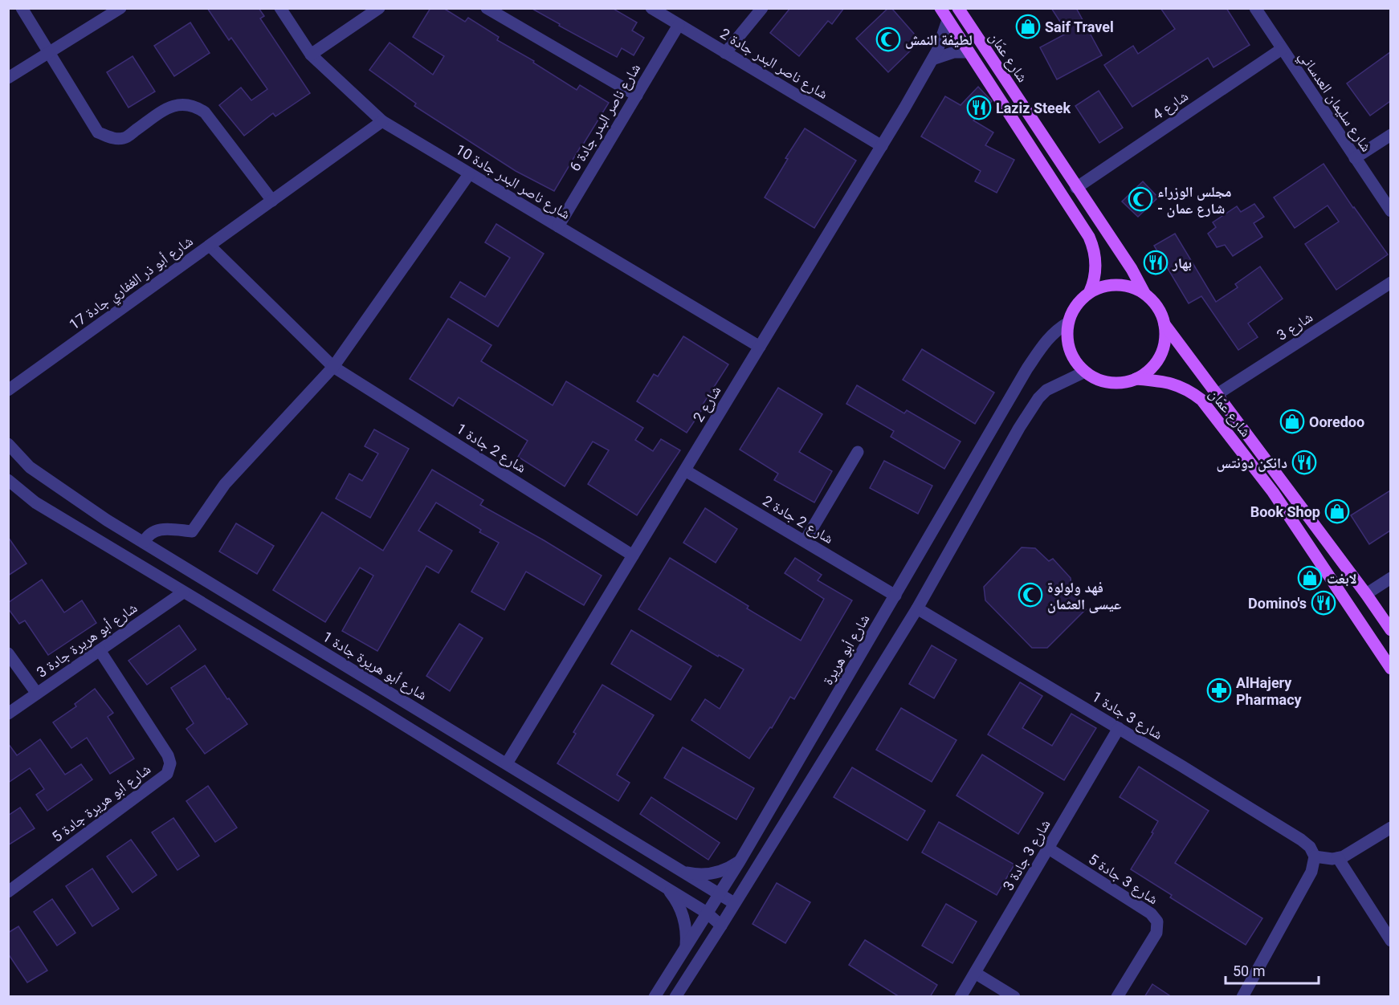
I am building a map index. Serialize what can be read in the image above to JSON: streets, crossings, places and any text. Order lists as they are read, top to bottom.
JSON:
{
  "streets": {
    "main road": ["شارع عمّان"],
    "street": [
      "شارع ناصر البدر جادة 2",
      "شارع سليمان العدساني",
      "شارع 4",
      "شارع ناصر البدر جادة 6",
      "شارع ناصر البدر جادة 10",
      "شارع أبو ذر الغفاري جادة 17",
      "شارع 3",
      "شارع 2",
      "شارع 2 جادة 1",
      "شارع 2 جادة 2",
      "شارع أبو هريرة جادة 3",
      "شارع أبو هريرة",
      "شارع أبو هريرة جادة 1",
      "شارع 3 جادة 1",
      "شارع أبو هريرة جادة 5",
      "شارع 3 جادة 3",
      "شارع 3 جادة 5"
    ]
  },
  "crossings": [
    ["شارع عمّان", "شارع 4"],
    ["شارع عمّان", "شارع 3"],
    ["شارع عمّان", "شارع أبو هريرة"],
    ["شارع ناصر البدر جادة 2", "شارع ناصر البدر جادة 6"],
    ["شارع ناصر البدر جادة 2", "شارع 2"],
    ["شارع سليمان العدساني", "شارع 4"],
    ["شارع ناصر البدر جادة 6", "شارع ناصر البدر جادة 10"],
    ["شارع ناصر البدر جادة 10", "شارع أبو ذر الغفاري جادة 17"],
    ["شارع ناصر البدر جادة 10", "شارع 2"],
    ["شارع أبو ذر الغفاري جادة 17", "شارع 2 جادة 1"],
    ["شارع 2", "شارع 2 جادة 1"],
    ["شارع 2", "شارع 2 جادة 2"],
    ["شارع 2", "شارع أبو هريرة جادة 1"],
    ["شارع 2 جادة 2", "شارع أبو هريرة"],
    ["شارع أبو هريرة جادة 3", "شارع أبو هريرة جادة 5"],
    ["شارع أبو هريرة", "شارع أبو هريرة جادة 1"],
    ["شارع 3 جادة 1", "شارع 3 جادة 3"],
    ["شارع 3 جادة 3", "شارع 3 جادة 5"]
  ],
  "places": {
    "shop": [
      "Saif Travel",
      "Ooredoo",
      "Book Shop",
      "لابغت"
    ],
    "mosque": ["لطيفة النمش", "مجلس الوزراء - شارع عمان", "فهد ولولوة عيسى العثمان"],
    "restaurant": [
      "Laziz Steek",
      "بهار",
      "دانكن دونتس",
      "Domino's"
    ],
    "pharmacy": ["AlHajery Pharmacy"]
  },
  "scale_bar": "50 m"
}
